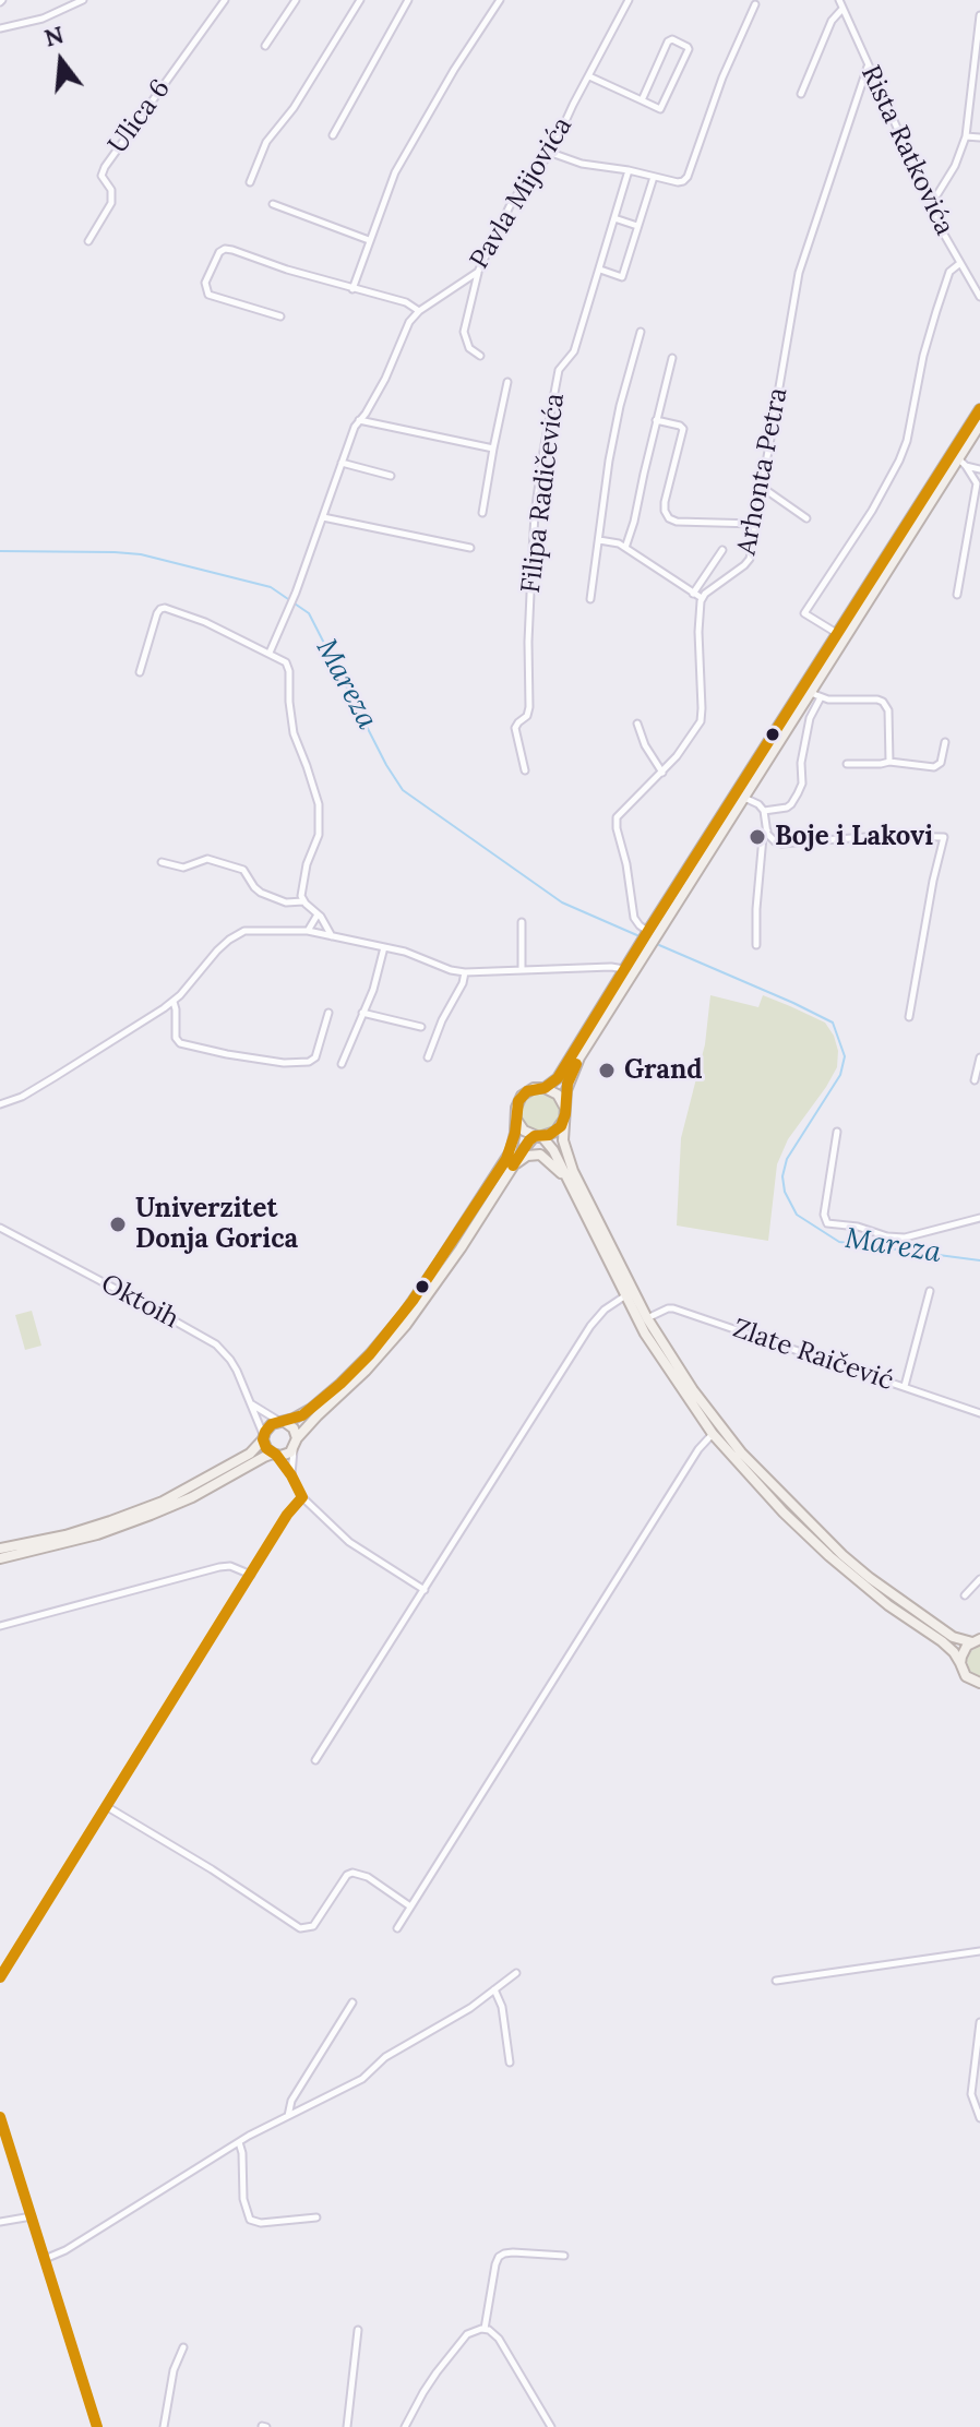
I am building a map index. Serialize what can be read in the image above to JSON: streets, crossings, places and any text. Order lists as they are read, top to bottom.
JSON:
{
  "streets": {
    "street": [
      "Ulica 6",
      "Rista Ratkovića",
      "Pavla Mijovića",
      "Arhonta Petra",
      "Filipa Radičevića",
      "Oktoih",
      "Zlate Raičević"
    ]
  },
  "crossings": [
    ["Rista Ratkovića", "Arhonta Petra"]
  ],
  "water": ["Mareza"],
  "places": ["Boje i Lakovi", "Grand", "Univerzitet Donja Gorica"],
  "north": "top"
}
